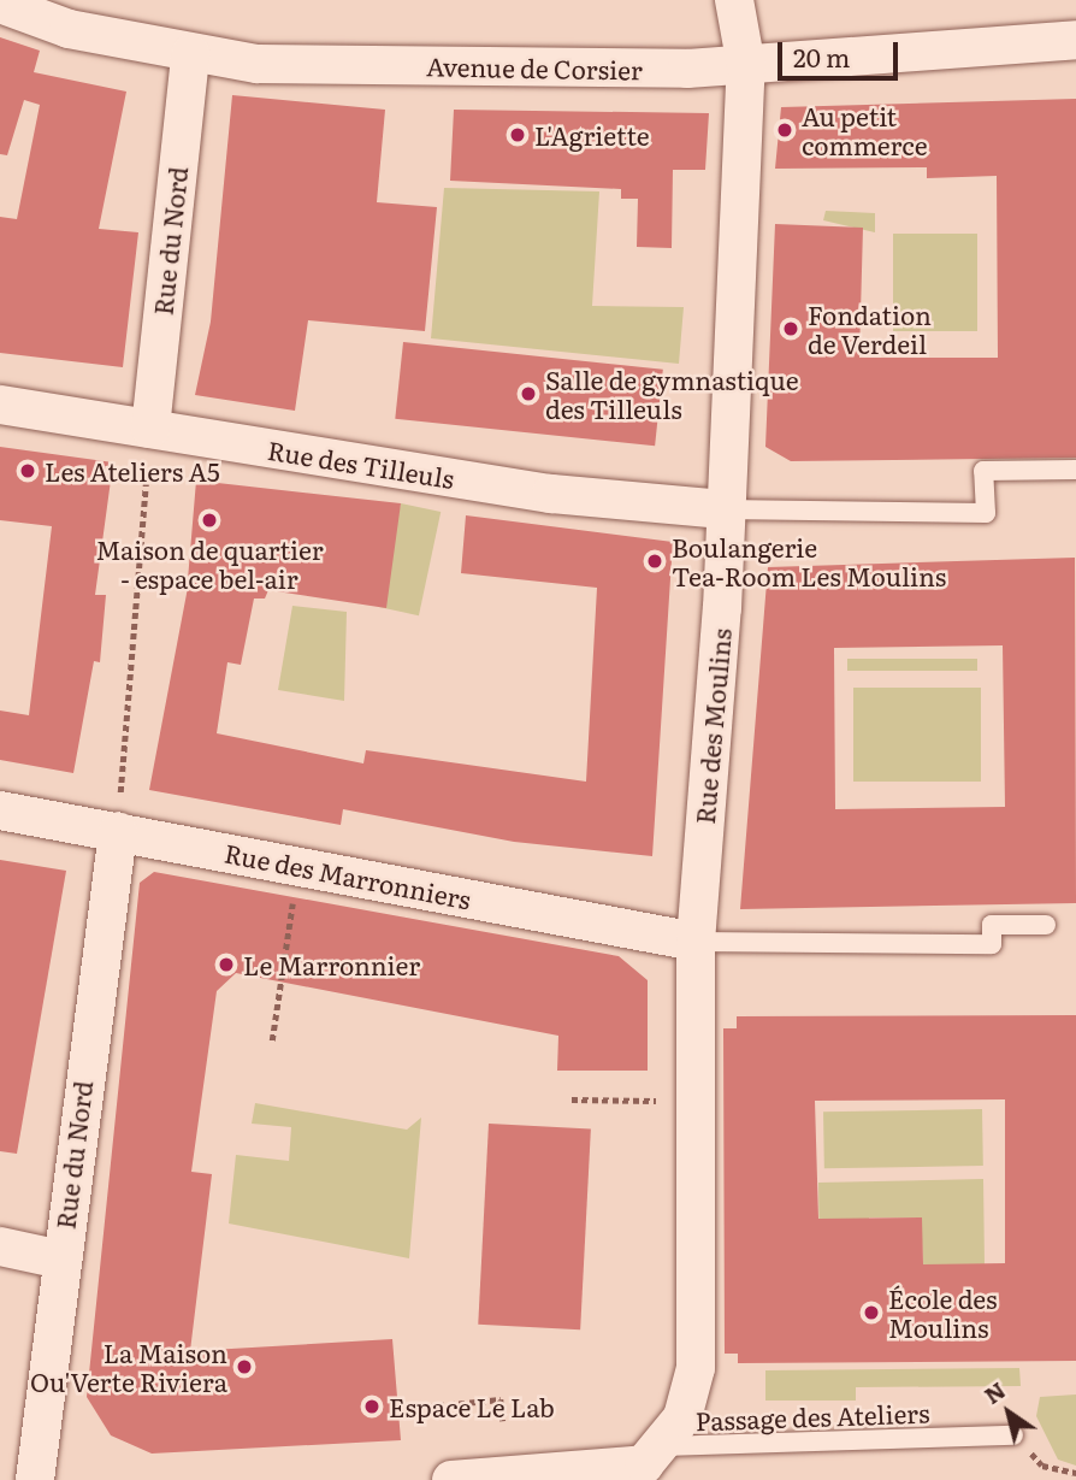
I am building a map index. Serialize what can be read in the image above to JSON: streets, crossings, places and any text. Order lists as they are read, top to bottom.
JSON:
{
  "streets": {
    "street": [
      "Avenue de Corsier",
      "Rue du Nord",
      "Rue des Tilleuls",
      "Rue des Moulins",
      "Rue des Marronniers"
    ],
    "lane": ["Passage des Ateliers"]
  },
  "crossings": [
    ["Avenue de Corsier", "Rue du Nord"],
    ["Avenue de Corsier", "Rue des Moulins"],
    ["Rue du Nord", "Rue des Tilleuls"],
    ["Rue du Nord", "Rue des Marronniers"],
    ["Rue des Tilleuls", "Rue des Moulins"],
    ["Rue des Moulins", "Rue des Marronniers"],
    ["Rue des Moulins", "Passage des Ateliers"]
  ],
  "places": [
    "Au petit commerce",
    "L'Agriette",
    "Fondation de Verdeil",
    "Salle de gymnastique des Tilleuls",
    "Les Ateliers A5",
    "Maison de quartier - espace bel-air",
    "Boulangerie Tea-Room Les Moulins",
    "Le Marronnier",
    "École des Moulins",
    "La Maison Ou'Verte Riviera",
    "Espace Le Lab"
  ],
  "scale_bar": "20 m",
  "north": "top left"
}
